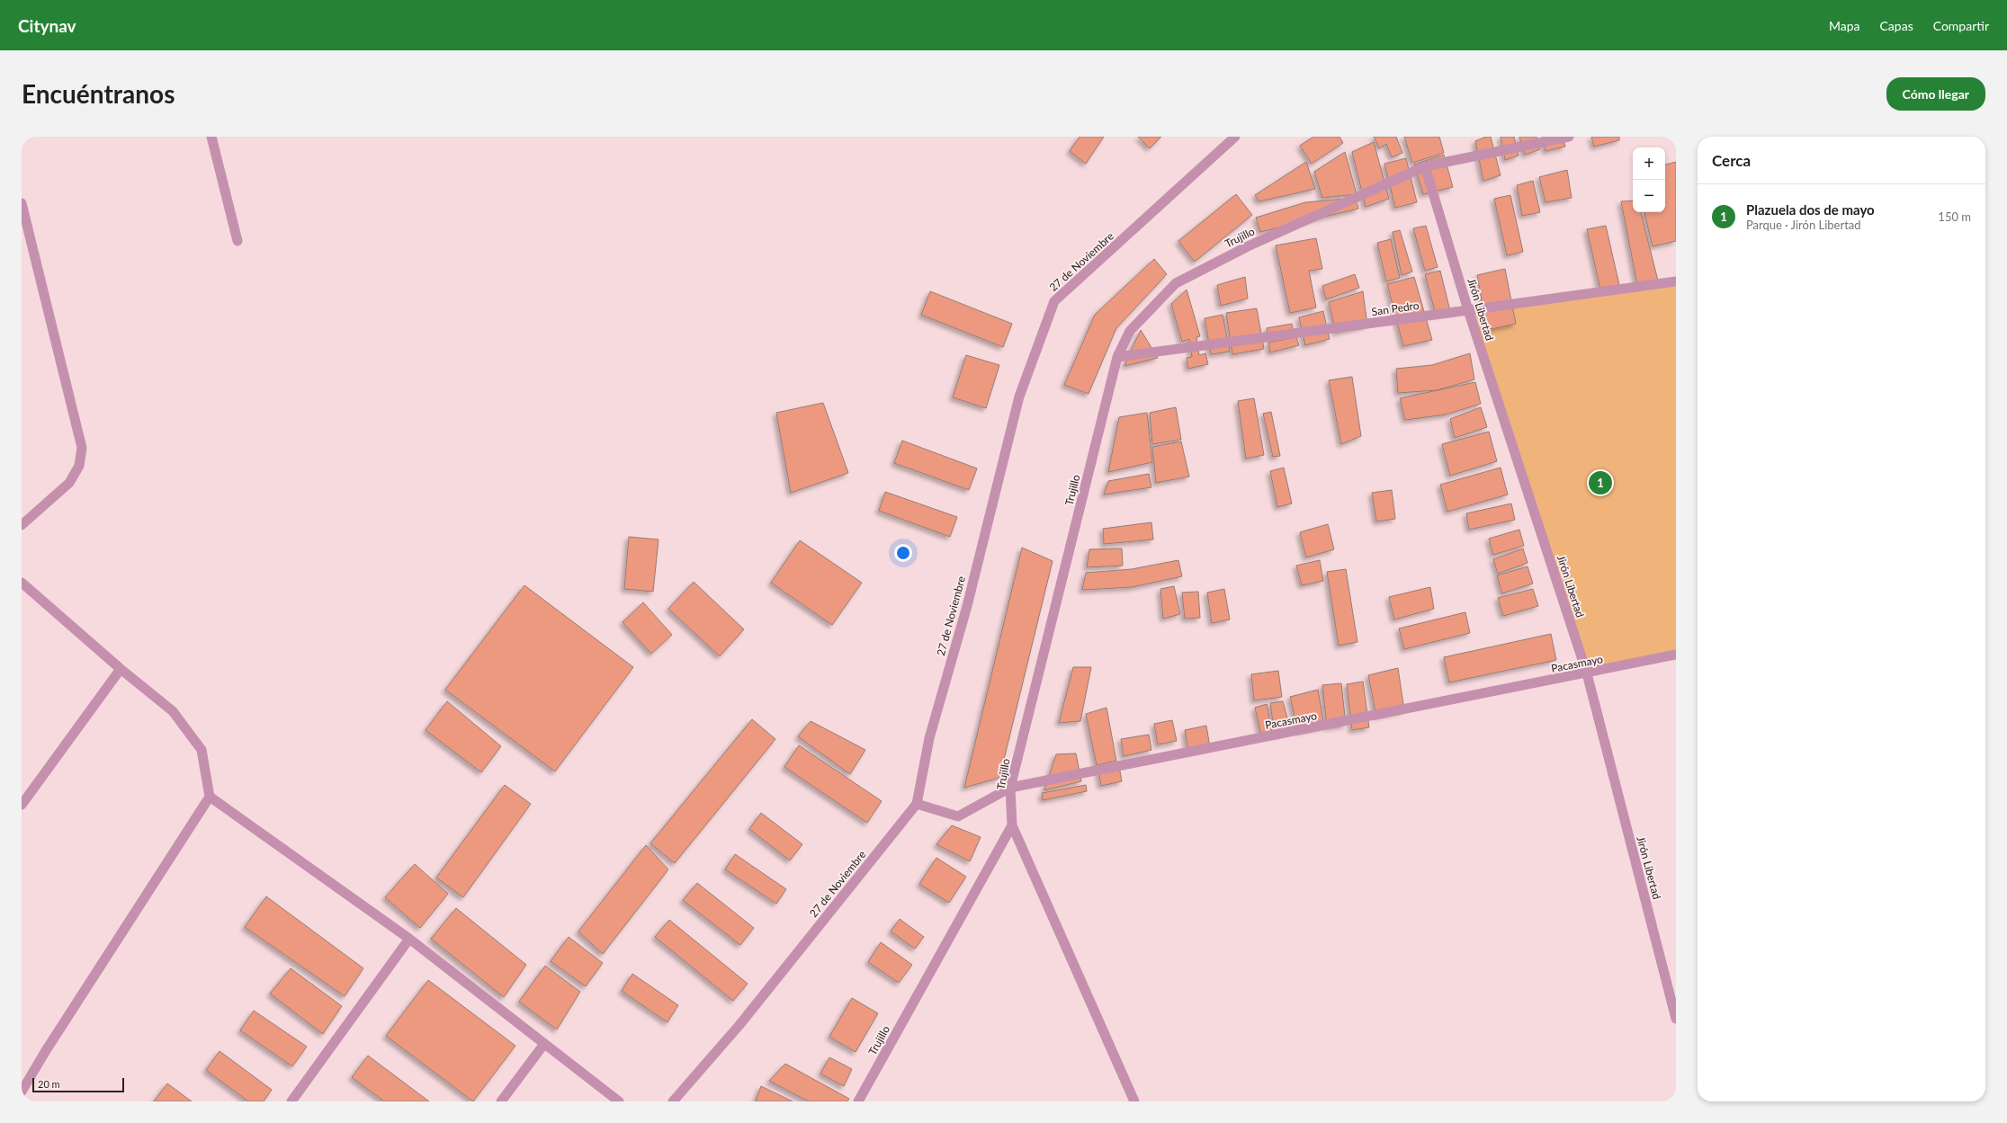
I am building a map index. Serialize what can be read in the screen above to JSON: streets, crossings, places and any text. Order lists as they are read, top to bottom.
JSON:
{
  "streets": {
    "street": [
      "Trujillo",
      "27 de Noviembre",
      "San Pedro",
      "Jirón Libertad",
      "Pacasmayo"
    ]
  },
  "crossings": [
    ["Trujillo", "San Pedro"],
    ["Trujillo", "Jirón Libertad"],
    ["Trujillo", "Pacasmayo"],
    ["27 de Noviembre", "Pacasmayo"],
    ["San Pedro", "Jirón Libertad"],
    ["Jirón Libertad", "Pacasmayo"]
  ],
  "scale_bar": "20 m",
  "page": {
    "header": "Citynav",
    "nav": ["Mapa", "Capas", "Compartir"],
    "buttons": "Cómo llegar",
    "title": "Encuéntranos",
    "heading": "Cerca",
    "map_buttons": ["+", "−"],
    "list": [
      {
        "mark": "1",
        "name": "Plazuela dos de mayo",
        "note": "Parque · Jirón Libertad",
        "value": "150 m"
      }
    ],
    "pins": "1",
    "scale": "20 m"
  }
}
